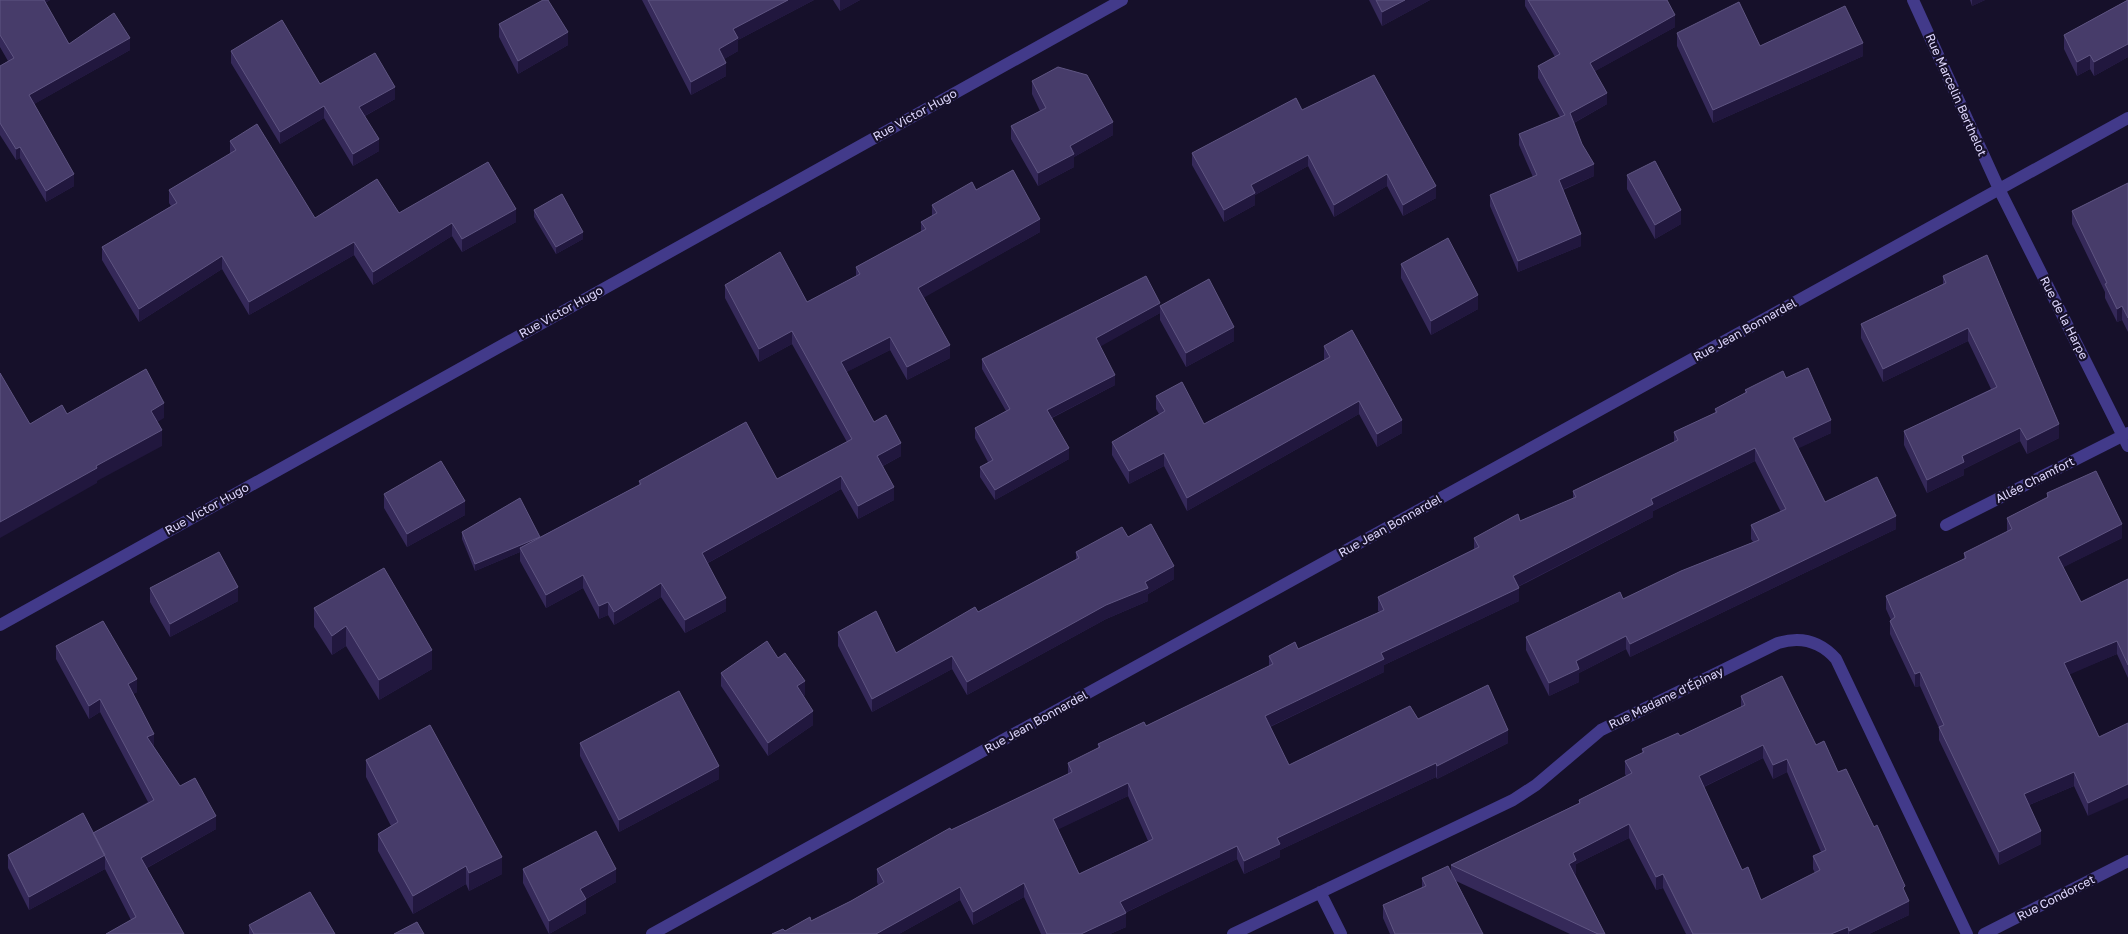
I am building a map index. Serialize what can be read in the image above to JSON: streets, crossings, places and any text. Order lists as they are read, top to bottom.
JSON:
{
  "streets": {
    "street": [
      "Rue Marcelin Berthelot",
      "Rue Victor Hugo",
      "Rue de la Harpe",
      "Rue Jean Bonnardel",
      "Allée Chamfort",
      "Rue Madame d'Épinay",
      "Rue Condorcet"
    ]
  },
  "crossings": [
    ["Rue Marcelin Berthelot", "Rue de la Harpe"],
    ["Rue Marcelin Berthelot", "Rue Jean Bonnardel"],
    ["Rue de la Harpe", "Rue Jean Bonnardel"],
    ["Rue de la Harpe", "Allée Chamfort"]
  ]
}
